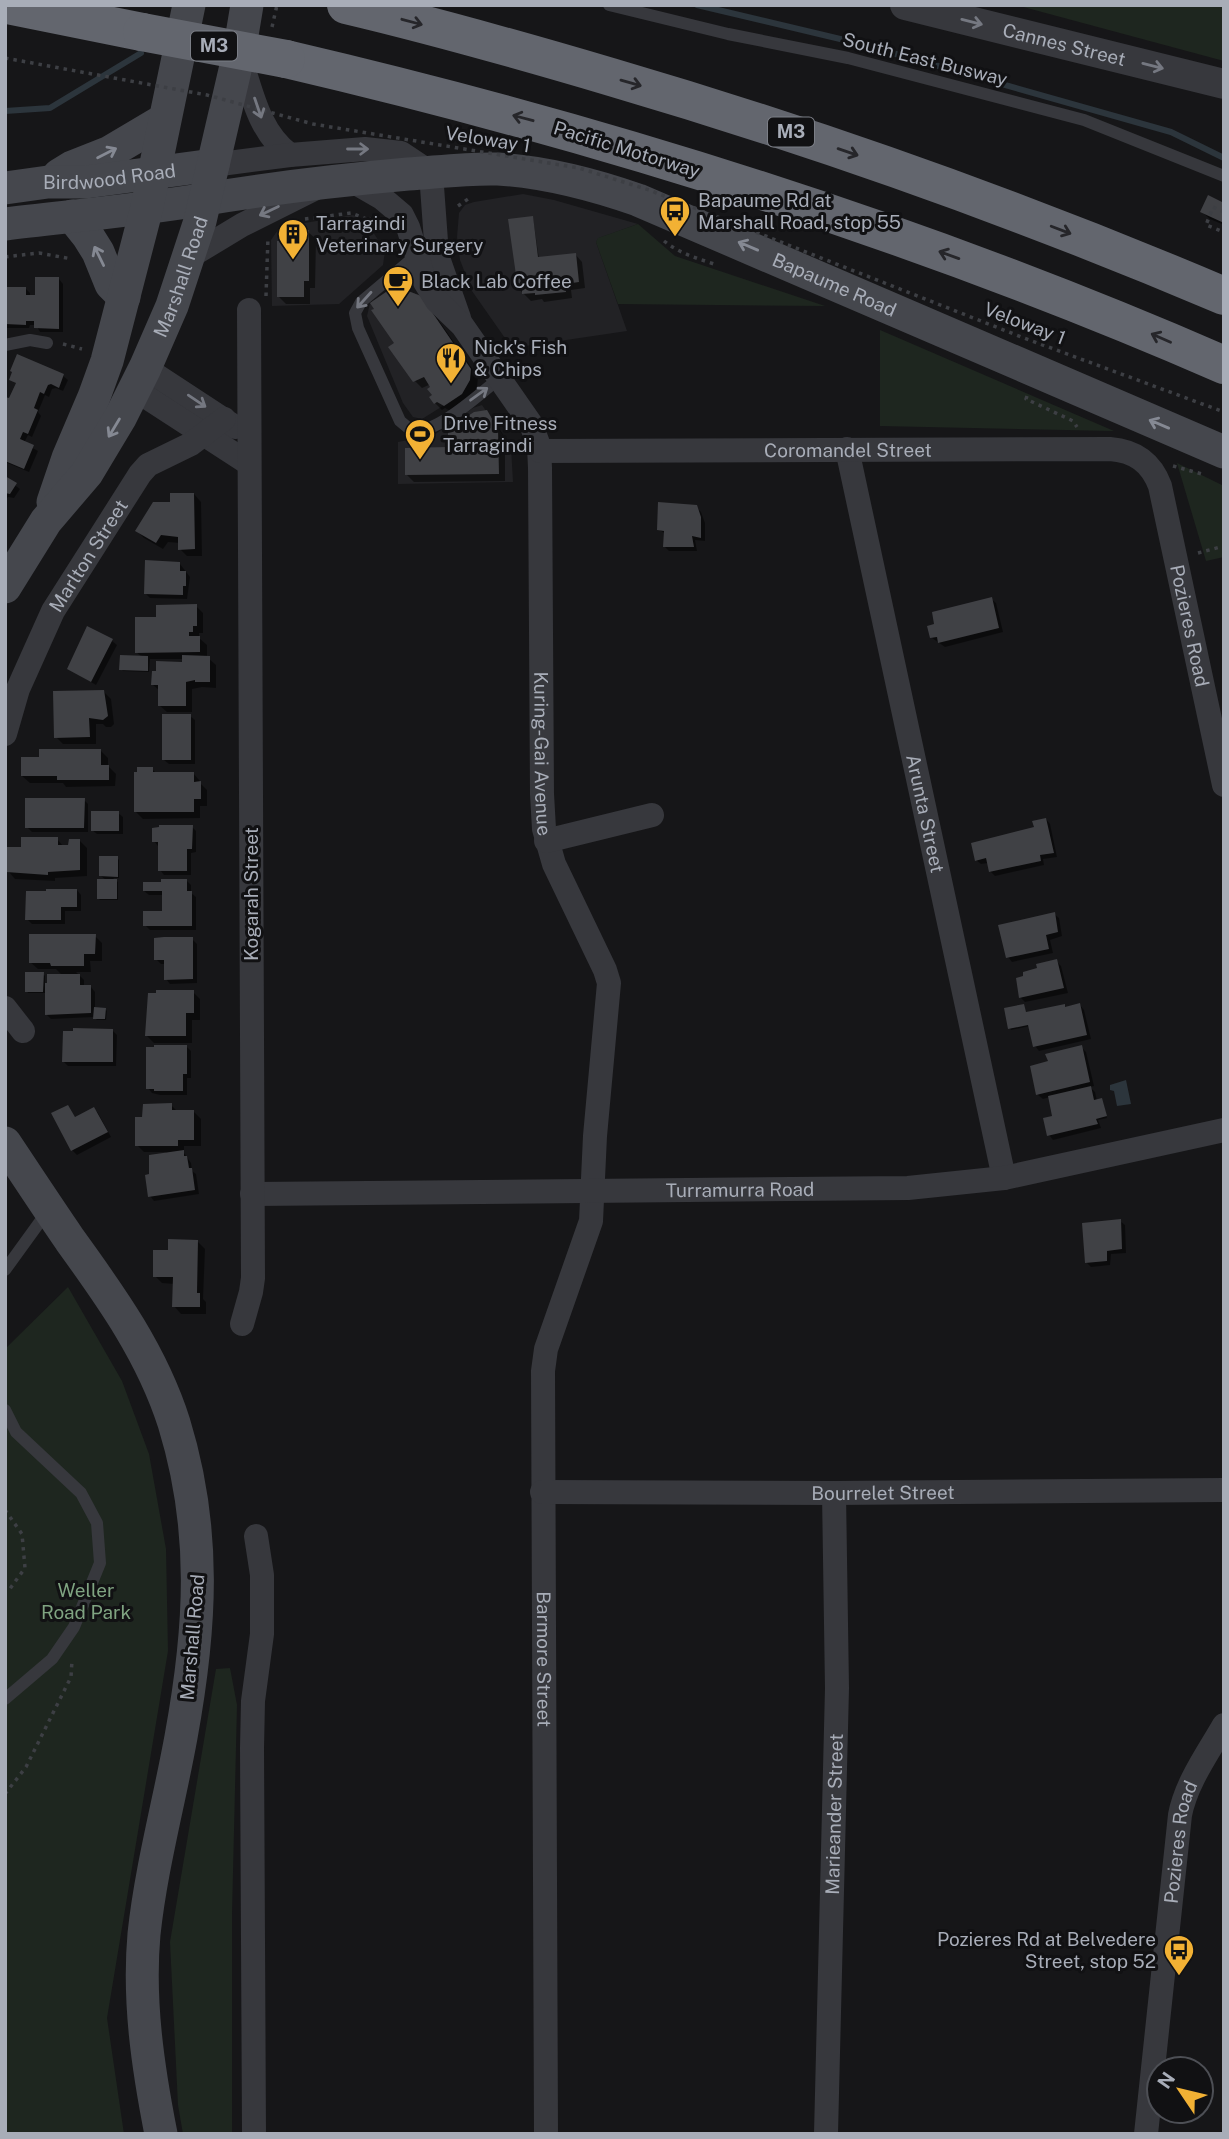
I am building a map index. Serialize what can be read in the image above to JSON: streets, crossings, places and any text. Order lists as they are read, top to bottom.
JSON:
{
  "streets": {
    "highway": ["M3", "Pacific Motorway"],
    "main road": ["Birdwood Road", "Marshall Road", "Bapaume Road"],
    "street": [
      "Cannes Street",
      "Coromandel Street",
      "Marlton Street",
      "Pozieres Road",
      "Kuring-Gai Avenue",
      "Arunta Street",
      "Kogarah Street",
      "Turramurra Road",
      "Bourrelet Street",
      "Barmore Street",
      "Marieander Street"
    ],
    "lane": ["South East Busway"],
    "path": ["Veloway 1"]
  },
  "crossings": [
    ["Birdwood Road", "Marshall Road"],
    ["Birdwood Road", "Bapaume Road"],
    ["Marshall Road", "Bapaume Road"],
    ["Bapaume Road", "Kuring-Gai Avenue"],
    ["Coromandel Street", "Pozieres Road"],
    ["Coromandel Street", "Kuring-Gai Avenue"],
    ["Coromandel Street", "Arunta Street"],
    ["Kuring-Gai Avenue", "Turramurra Road"],
    ["Kuring-Gai Avenue", "Barmore Street"],
    ["Arunta Street", "Turramurra Road"],
    ["Kogarah Street", "Turramurra Road"],
    ["Turramurra Road", "Barmore Street"],
    ["Bourrelet Street", "Barmore Street"],
    ["Bourrelet Street", "Marieander Street"]
  ],
  "one_way": ["Cannes Street", "Bapaume Road"],
  "parks": ["Weller Road Park"],
  "places": {
    "bus stop": ["Bapaume Rd at Marshall Road, stop 55", "Pozieres Rd at Belvedere Street, stop 52"],
    "building": ["Tarragindi Veterinary Surgery"],
    "cafe": ["Black Lab Coffee"],
    "restaurant": ["Nick's Fish & Chips"],
    "sports": ["Drive Fitness Tarragindi"]
  },
  "north": "top left"
}
